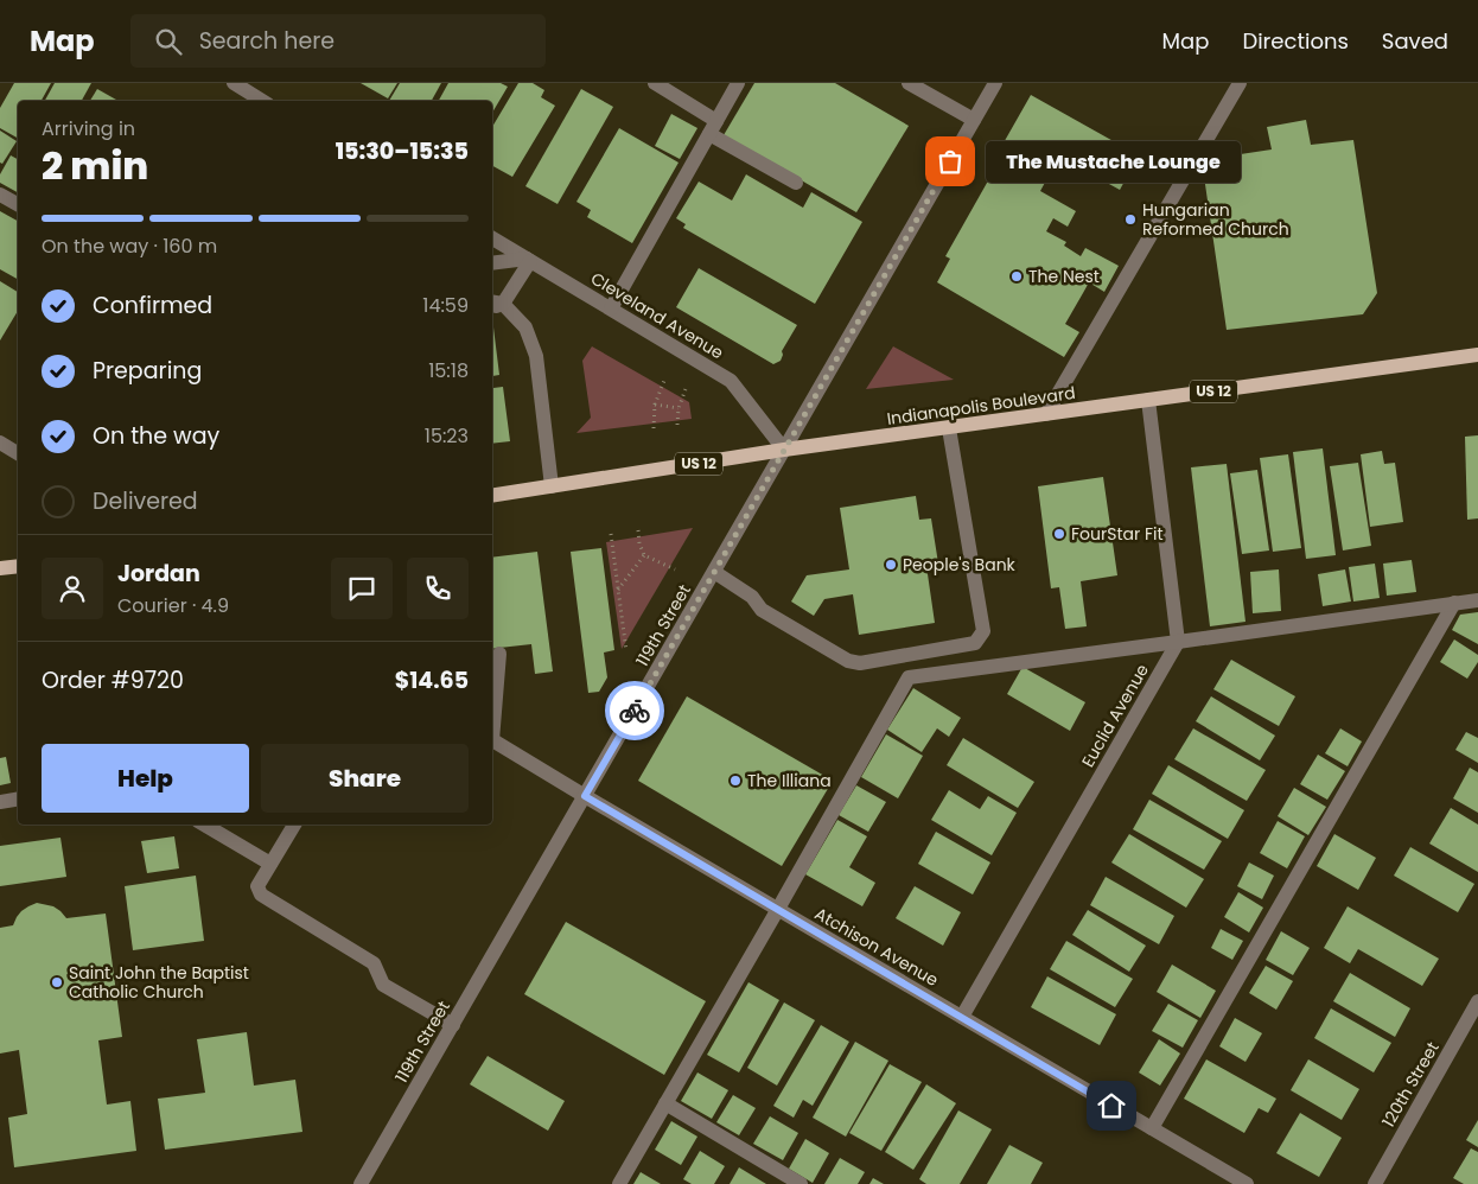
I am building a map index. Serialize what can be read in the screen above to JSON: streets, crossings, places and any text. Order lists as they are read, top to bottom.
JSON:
{
  "streets": {
    "main road": ["US 12", "Indianapolis Boulevard"],
    "street": [
      "Cleveland Avenue",
      "119th Street",
      "Euclid Avenue",
      "Atchison Avenue",
      "120th Street"
    ]
  },
  "crossings": [
    ["Cleveland Avenue", "Indianapolis Boulevard"],
    ["Cleveland Avenue", "119th Street"],
    ["Indianapolis Boulevard", "119th Street"],
    ["119th Street", "Atchison Avenue"],
    ["Euclid Avenue", "Atchison Avenue"]
  ],
  "places": [
    "The Mustache Lounge",
    "Hungarian Reformed Church",
    "The Nest",
    "FourStar Fit",
    "People's Bank",
    "The Illiana",
    "Saint John the Baptist Catholic Church"
  ],
  "page": {
    "header": "Map",
    "search": "Search here",
    "nav": ["Map", "Directions", "Saved"],
    "heading": ["2 min", "Arriving in", "15:30–15:35"],
    "panel": [
      "Jordan",
      "Courier · 4.9",
      "Order #9720",
      "$14.65"
    ],
    "bubble": "The Mustache Lounge",
    "bar": "On the way · 160 m",
    "list": [
      ["Confirmed", "14:59"],
      ["Preparing", "15:18"],
      ["On the way", "15:23"],
      "Delivered"
    ],
    "buttons": ["Help", "Share"]
  }
}
